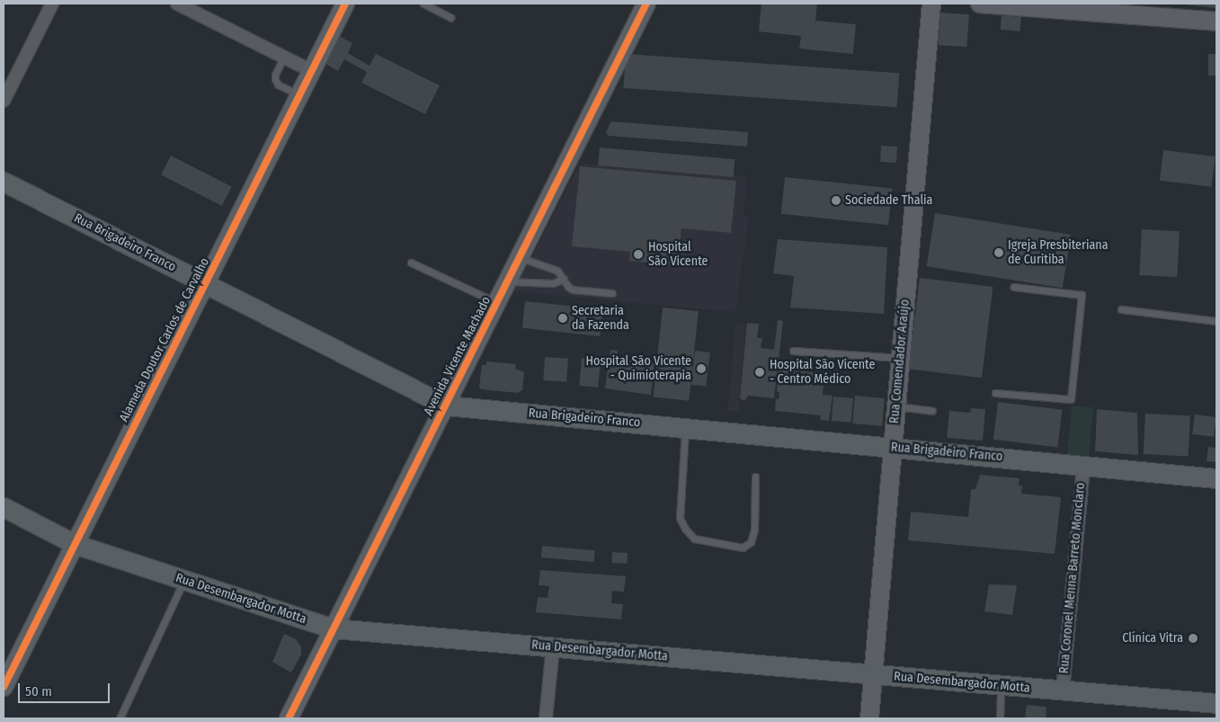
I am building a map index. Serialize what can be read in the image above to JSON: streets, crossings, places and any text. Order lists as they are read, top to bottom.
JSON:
{
  "streets": {
    "main road": ["Rua Brigadeiro Franco", "Rua Desembargador Motta"],
    "street": [
      "Alameda Doutor Carlos de Carvalho",
      "Avenida Vicente Machado",
      "Rua Comendador Araújo",
      "Rua Coronel Menna Barreto Monclaro"
    ]
  },
  "crossings": [
    ["Rua Brigadeiro Franco", "Alameda Doutor Carlos de Carvalho"],
    ["Rua Brigadeiro Franco", "Avenida Vicente Machado"],
    ["Rua Brigadeiro Franco", "Rua Comendador Araújo"],
    ["Rua Brigadeiro Franco", "Rua Coronel Menna Barreto Monclaro"],
    ["Alameda Doutor Carlos de Carvalho", "Rua Desembargador Motta"],
    ["Avenida Vicente Machado", "Rua Desembargador Motta"],
    ["Rua Comendador Araújo", "Rua Desembargador Motta"],
    ["Rua Coronel Menna Barreto Monclaro", "Rua Desembargador Motta"]
  ],
  "places": [
    "Sociedade Thalia",
    "Igreja Presbiteriana de Curitiba",
    "Hospital São Vicente",
    "Secretaria da Fazenda",
    "Hospital São Vicente - Quimioterapia",
    "Hospital São Vicente - Centro Médico",
    "Clínica Vitra"
  ],
  "scale_bar": "50 m"
}
